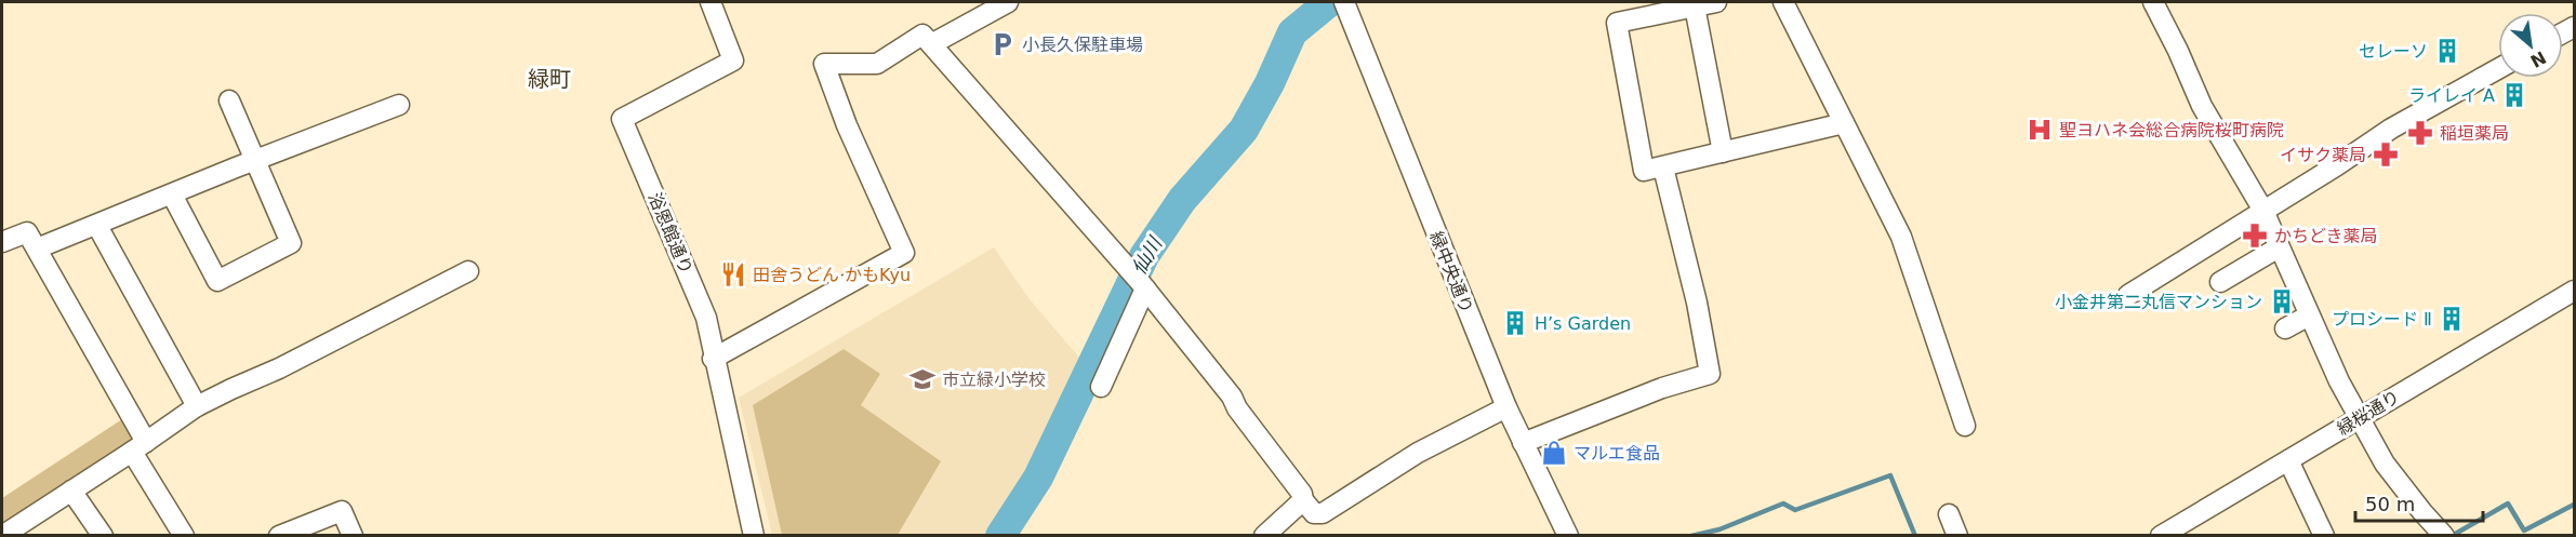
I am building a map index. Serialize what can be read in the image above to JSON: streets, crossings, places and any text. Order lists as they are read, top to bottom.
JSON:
{
  "streets": {
    "street": ["浴恩館通り", "緑中央通り", "緑桜通り"]
  },
  "districts": ["緑町"],
  "water": ["仙川"],
  "places": {
    "parking": ["小長久保駐車場"],
    "building": [
      "セレーソ",
      "ライレイ A",
      "小金井第二丸信マンション",
      "プロシード Ⅱ",
      "H’s Garden"
    ],
    "hospital": ["聖ヨハネ会総合病院桜町病院"],
    "pharmacy": ["稲垣薬局", "イサク薬局", "かちどき薬局"],
    "restaurant": ["田舎うどん かもKyu"],
    "school or university": ["市立緑小学校"],
    "shop": ["マルエ食品"]
  },
  "scale_bar": "50 m",
  "north": "bottom right"
}
